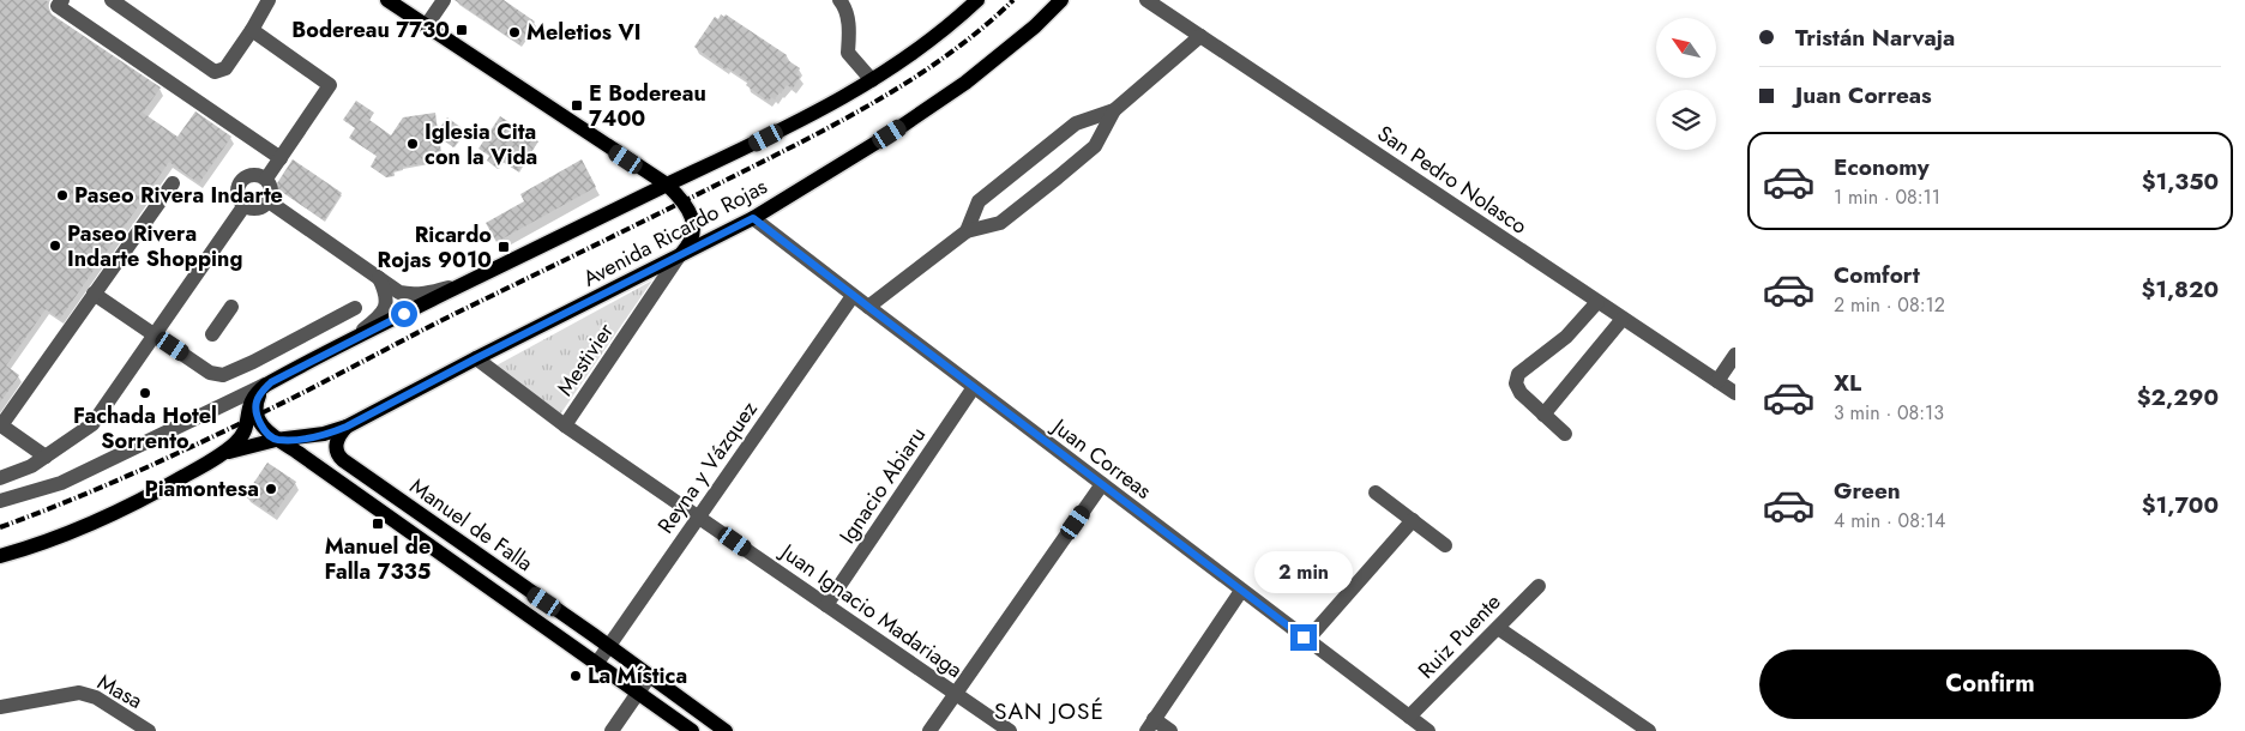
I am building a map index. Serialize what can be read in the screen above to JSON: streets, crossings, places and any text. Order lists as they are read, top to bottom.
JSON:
{
  "streets": {
    "main road": ["Avenida Ricardo Rojas", "Manuel de Falla"],
    "street": [
      "San Pedro Nolasco",
      "Mestivier",
      "Juan Correas",
      "Reyna y Vázquez",
      "Ignacio Abiaru",
      "Juan Ignacio Madariaga",
      "Ruiz Puente",
      "Masa"
    ]
  },
  "crossings": [
    ["Avenida Ricardo Rojas", "Mestivier"],
    ["Avenida Ricardo Rojas", "Juan Correas"],
    ["Avenida Ricardo Rojas", "Manuel de Falla"],
    ["Avenida Ricardo Rojas", "Juan Ignacio Madariaga"],
    ["Mestivier", "Juan Ignacio Madariaga"],
    ["Juan Correas", "Reyna y Vázquez"],
    ["Juan Correas", "Ignacio Abiaru"],
    ["Juan Correas", "Ruiz Puente"],
    ["Reyna y Vázquez", "Manuel de Falla"],
    ["Reyna y Vázquez", "Juan Ignacio Madariaga"],
    ["Ignacio Abiaru", "Juan Ignacio Madariaga"]
  ],
  "districts": ["SAN JOSÉ"],
  "places": {
    "transit": [
      "Bodereau 7730",
      "E Bodereau 7400",
      "Ricardo Rojas 9010",
      "Manuel de Falla 7335"
    ],
    "other": [
      "Meletios VI",
      "Iglesia Cita con la Vida",
      "Paseo Rivera Indarte",
      "Paseo Rivera Indarte Shopping",
      "Fachada Hotel Sorrento",
      "Piamontesa",
      "La Mística"
    ]
  },
  "north": "top left",
  "page": {
    "banner": ["Tristán Narvaja", "Juan Correas"],
    "list": [
      {
        "name": "Economy",
        "note": "1 min · 08:11",
        "value": "$1,350"
      },
      {
        "name": "Comfort",
        "note": "2 min · 08:12",
        "value": "$1,820"
      },
      {
        "name": "XL",
        "note": "3 min · 08:13",
        "value": "$2,290"
      },
      {
        "name": "Green",
        "note": "4 min · 08:14",
        "value": "$1,700"
      }
    ],
    "bubble": "2 min",
    "buttons": "Confirm"
  }
}
